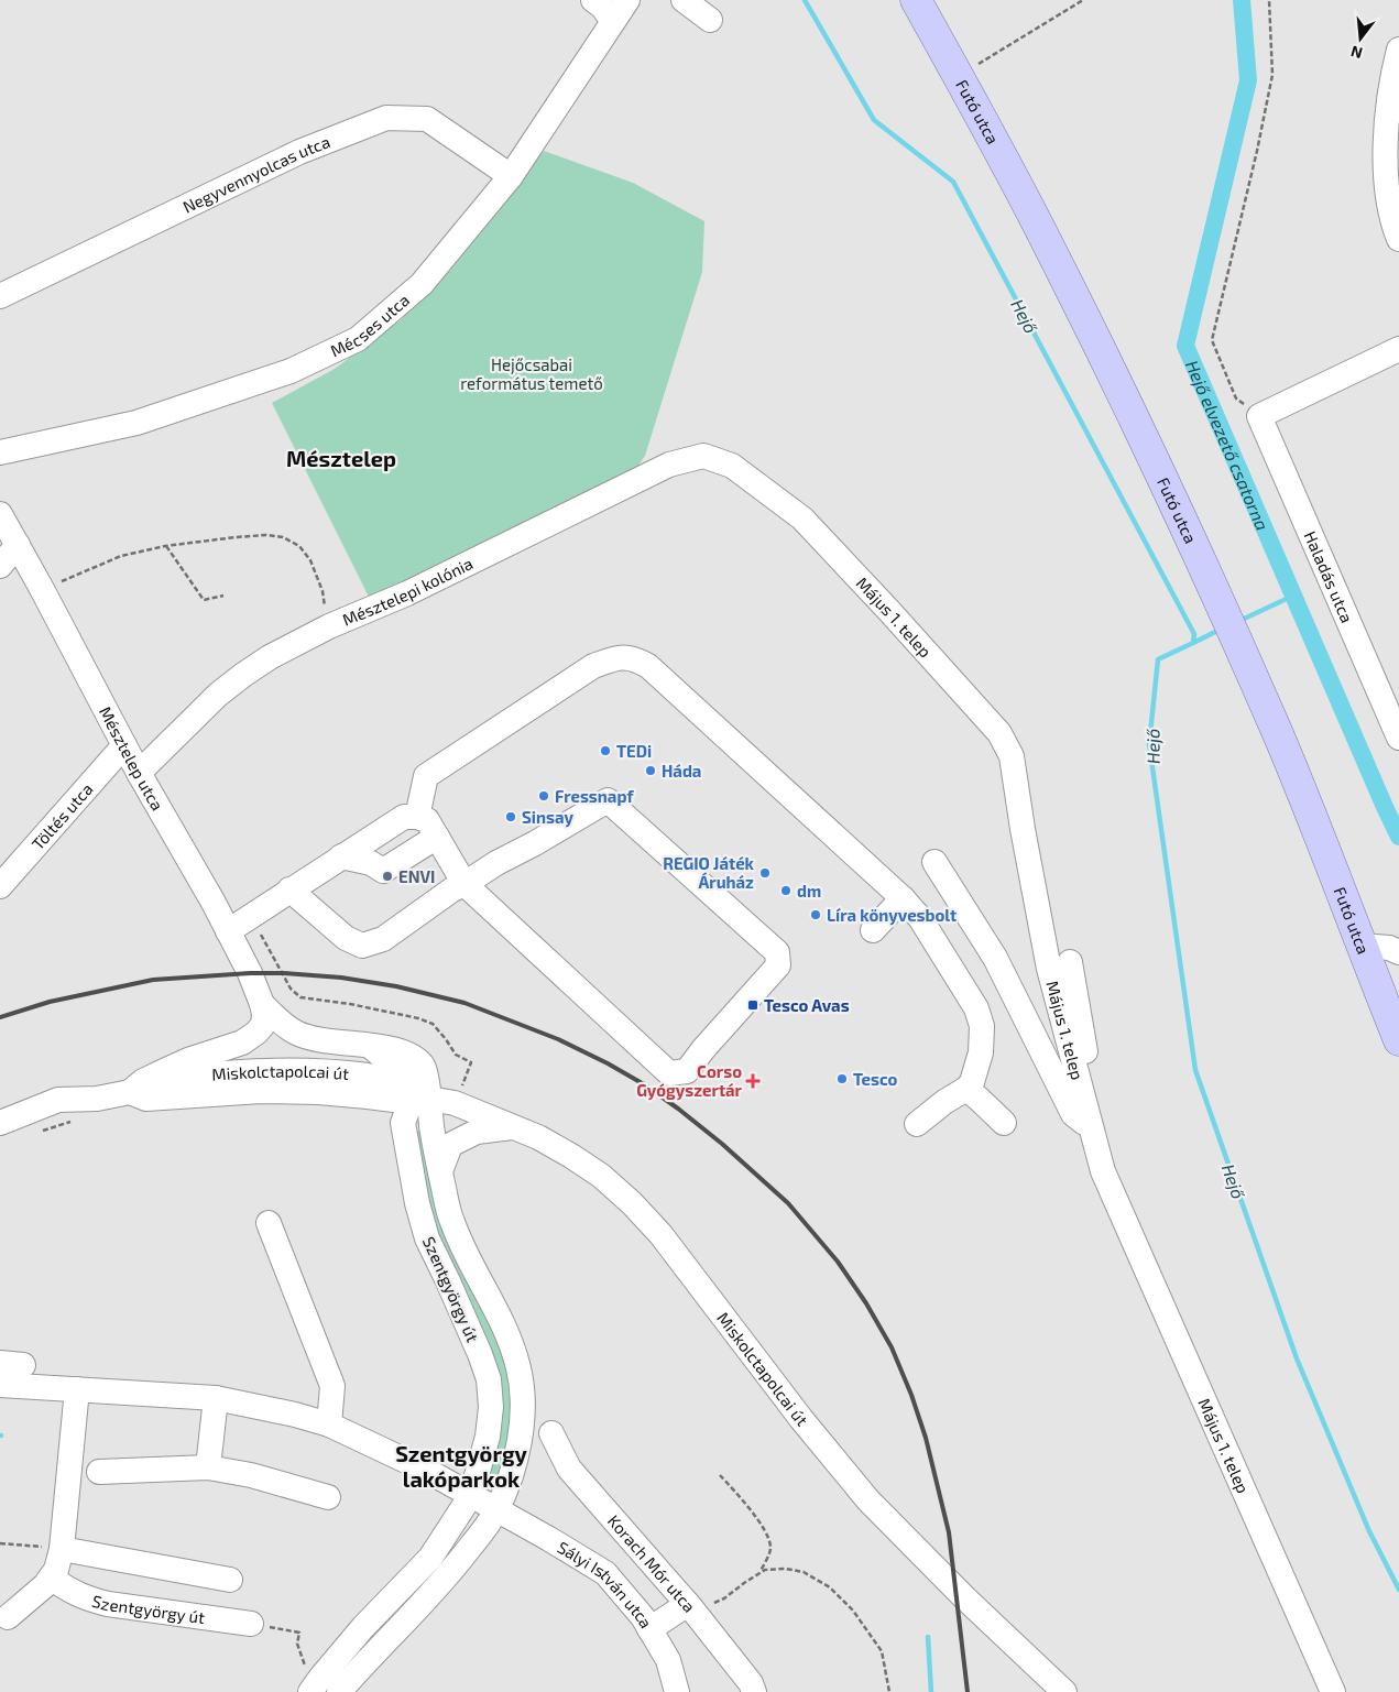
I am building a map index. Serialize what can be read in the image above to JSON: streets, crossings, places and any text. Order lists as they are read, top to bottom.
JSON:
{
  "streets": {
    "main road": ["Futó utca"],
    "street": [
      "Negyvennyolcas utca",
      "Mécses utca",
      "Haladás utca",
      "Mésztelepi kolónia",
      "Május 1. telep",
      "Mésztelep utca",
      "Töltés utca",
      "Miskolctapolcai út",
      "Szentgyörgy út",
      "Korach Mór utca",
      "Sályi István utca"
    ]
  },
  "crossings": [
    ["Negyvennyolcas utca", "Mécses utca"],
    ["Mésztelepi kolónia", "Május 1. telep"],
    ["Mésztelepi kolónia", "Mésztelep utca"],
    ["Mésztelep utca", "Töltés utca"],
    ["Mésztelep utca", "Miskolctapolcai út"],
    ["Mésztelep utca", "Szentgyörgy út"],
    ["Miskolctapolcai út", "Szentgyörgy út"],
    ["Szentgyörgy út", "Sályi István utca"]
  ],
  "districts": ["Mésztelep", "Szentgyörgy lakóparkok"],
  "water": ["Hejő", "Hejő elvezető csatorna"],
  "parks": ["Hejőcsabai református temető"],
  "places": {
    "other": [
      "TEDi",
      "Háda",
      "Fressnapf",
      "Sinsay",
      "REGIO Játék Áruház",
      "ENVI",
      "dm",
      "Líra könyvesbolt",
      "Tesco"
    ],
    "transit": ["Tesco Avas"],
    "health": ["Corso Gyógyszertár"]
  },
  "north": "bottom"
}
